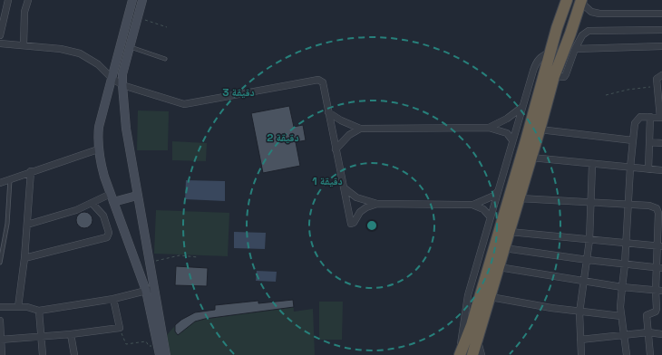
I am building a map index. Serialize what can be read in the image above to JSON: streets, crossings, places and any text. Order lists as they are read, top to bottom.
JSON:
{
  "rings": ["3 دقيقة", "2 دقيقة", "1 دقيقة"]
}
